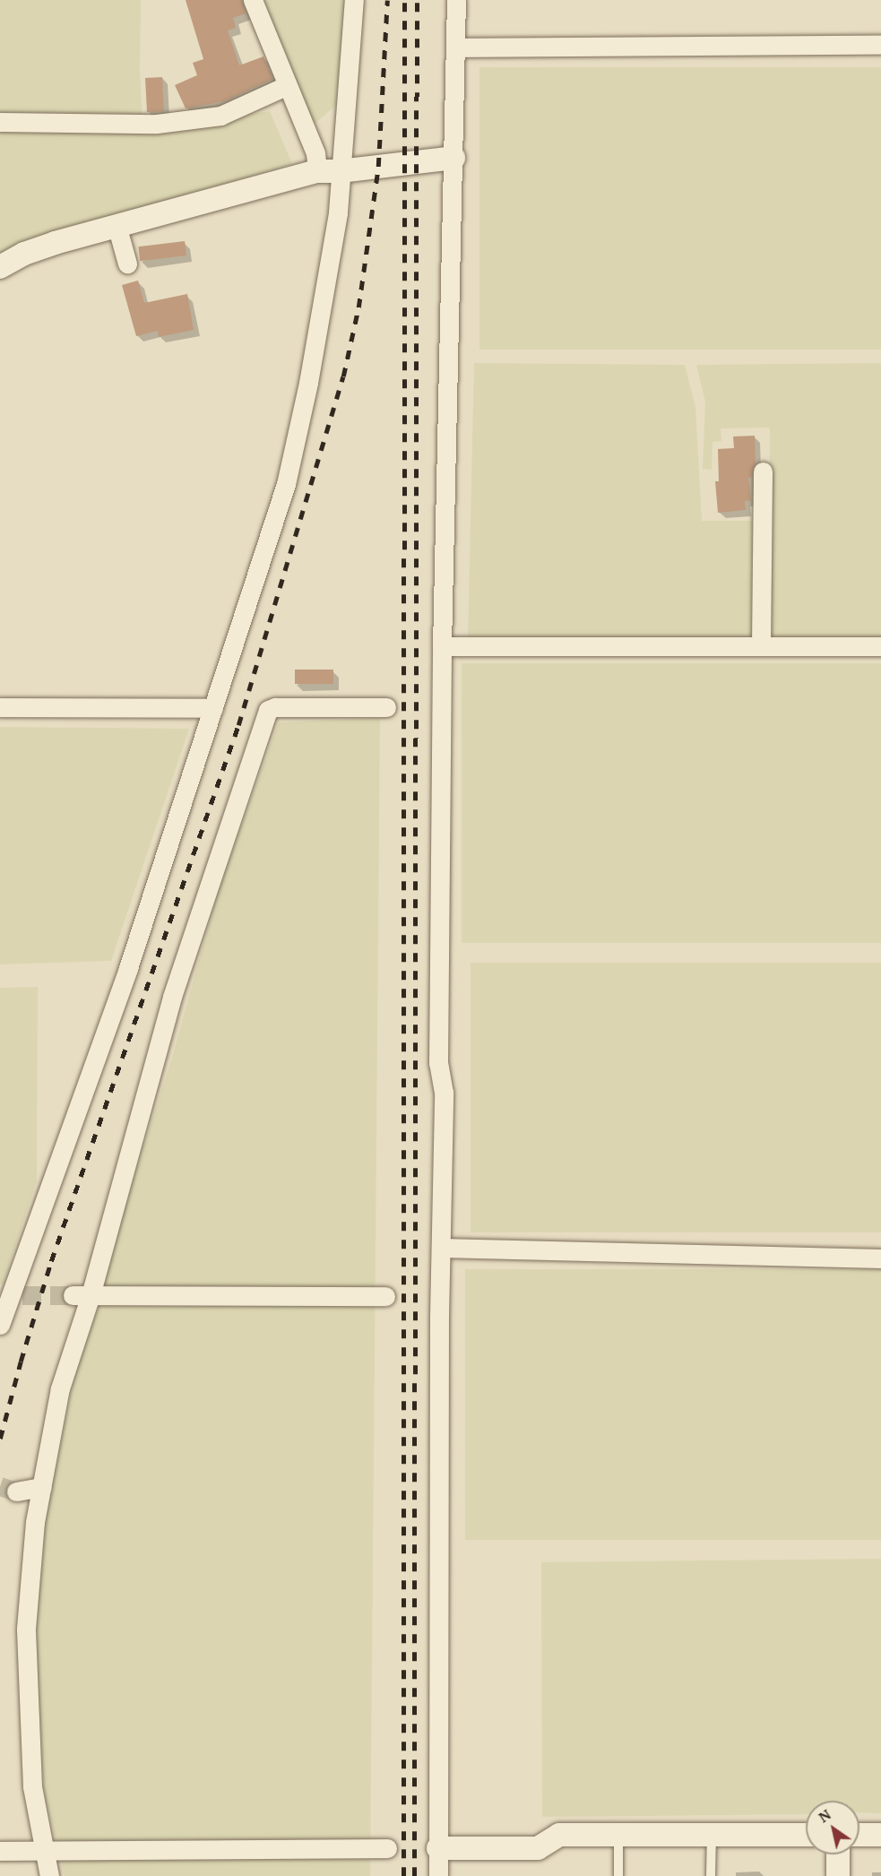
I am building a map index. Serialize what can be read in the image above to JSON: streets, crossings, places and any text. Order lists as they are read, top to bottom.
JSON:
{
  "north": "top left"
}
